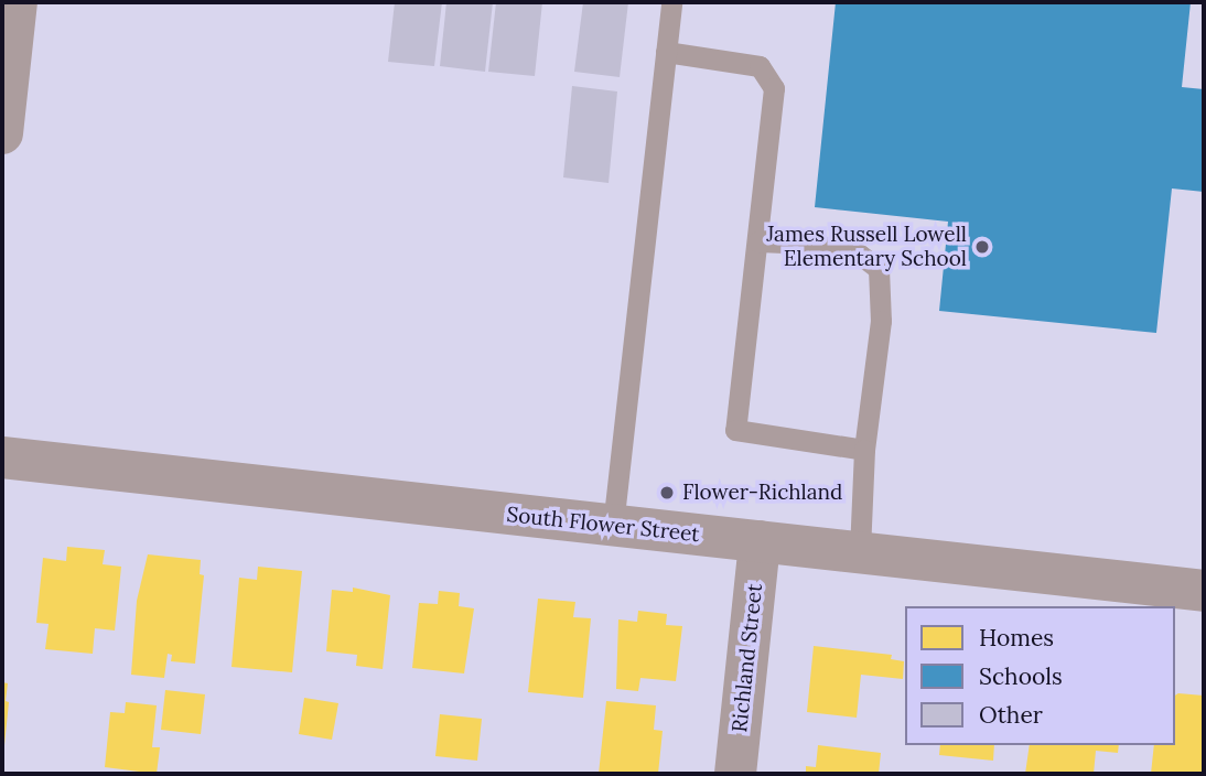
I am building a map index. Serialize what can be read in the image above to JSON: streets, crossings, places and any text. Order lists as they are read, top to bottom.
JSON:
{
  "streets": {
    "street": ["South Flower Street", "Richland Street"]
  },
  "crossings": [
    ["South Flower Street", "Richland Street"]
  ],
  "places": ["James Russell Lowell Elementary School", "Flower-Richland"],
  "legend": ["Homes", "Schools", "Other"]
}
